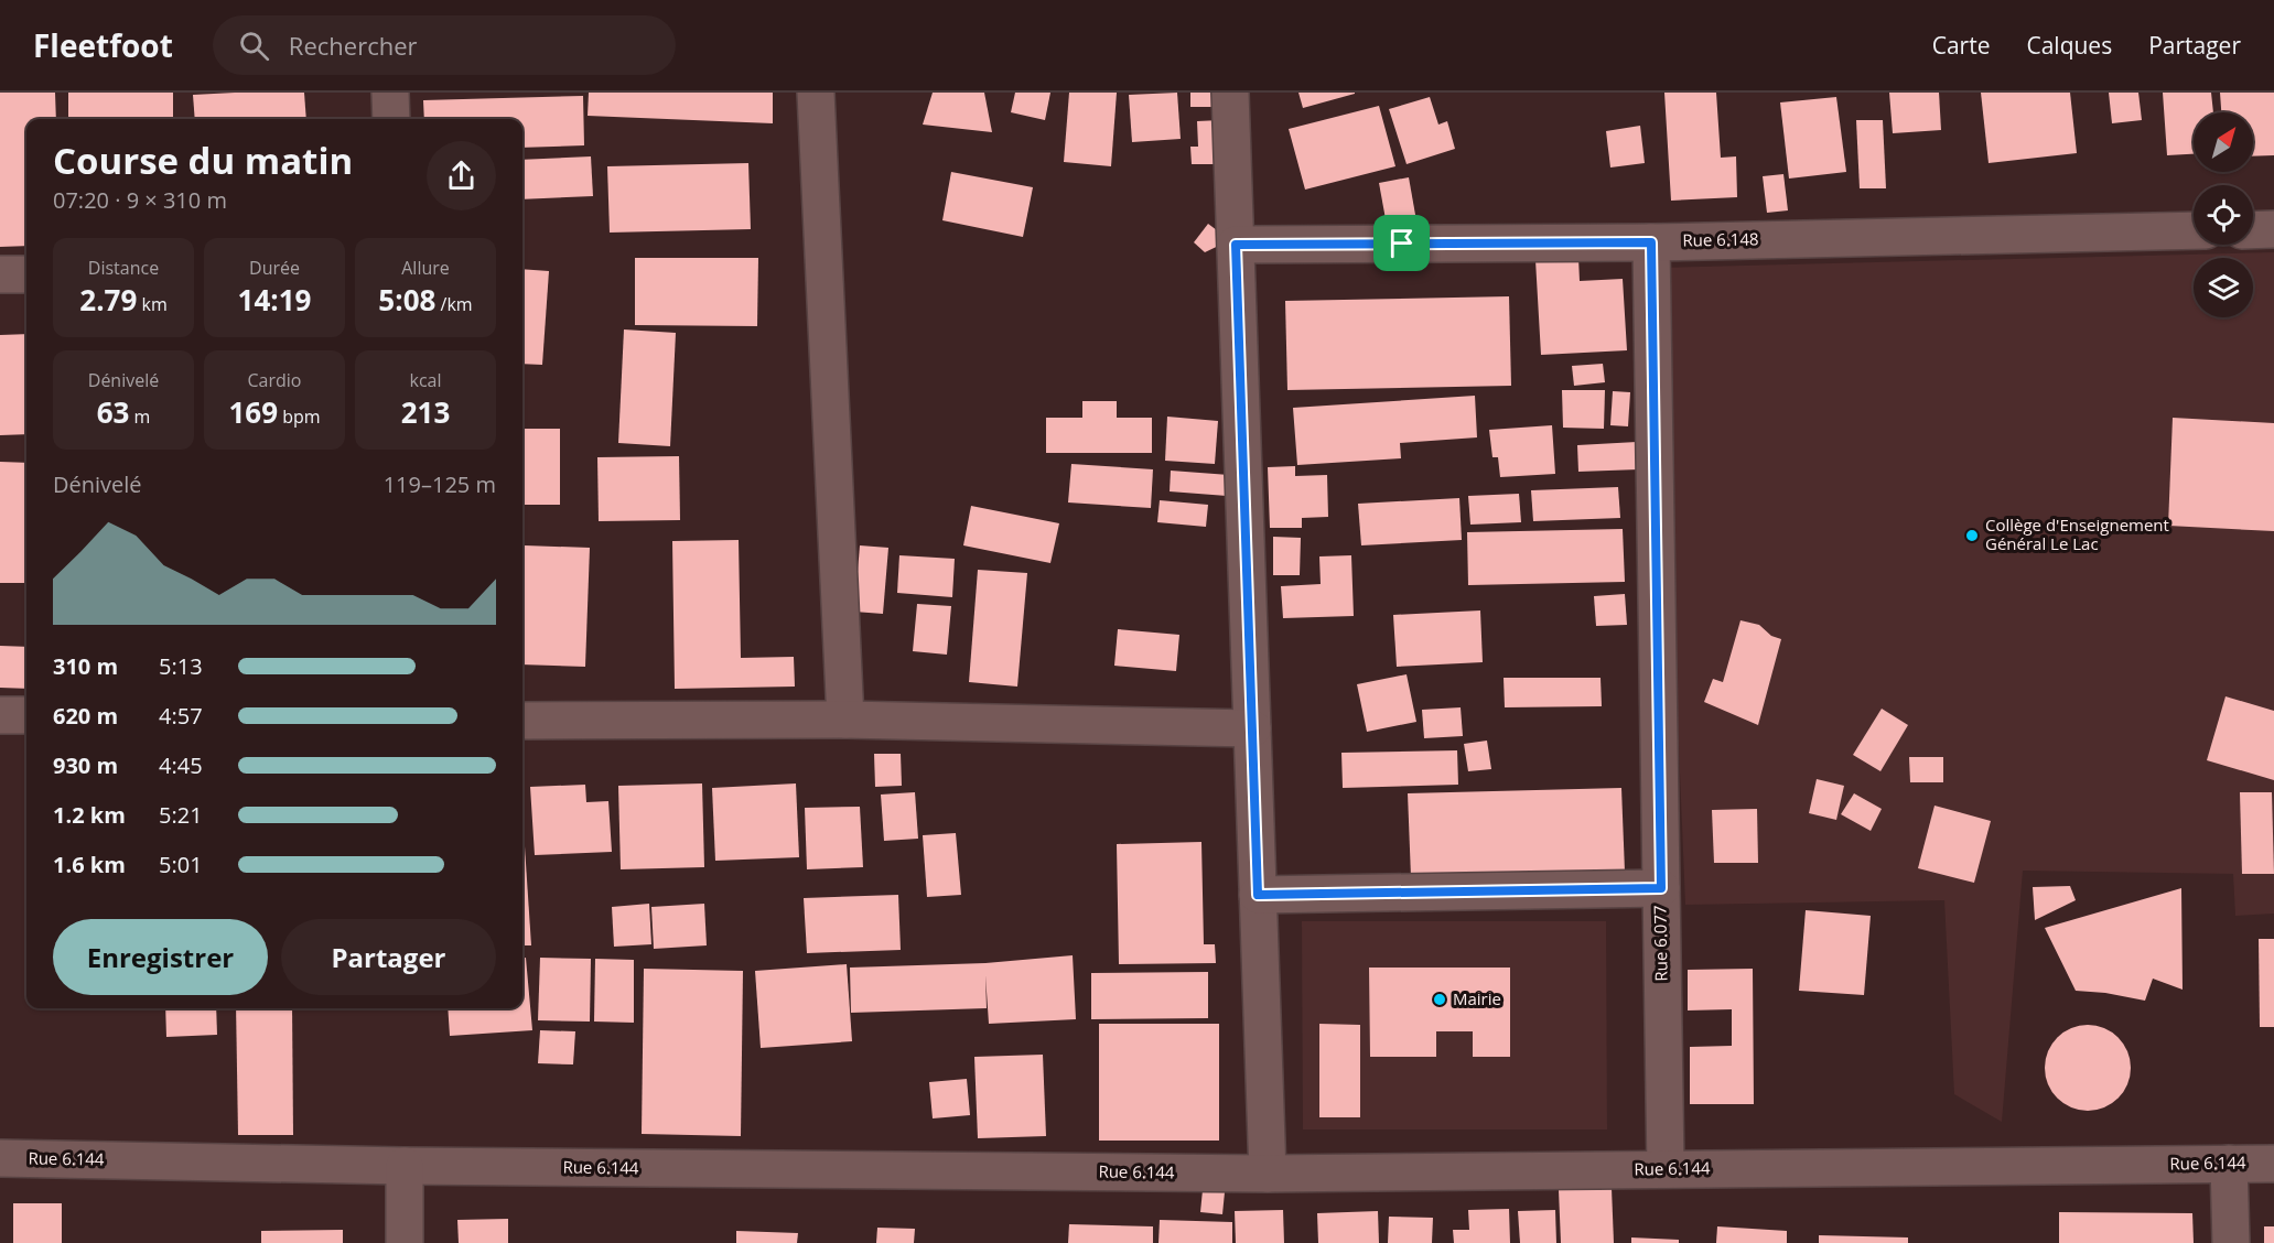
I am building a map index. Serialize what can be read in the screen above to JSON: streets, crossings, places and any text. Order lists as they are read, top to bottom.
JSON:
{
  "streets": {
    "street": ["Rue 6.148", "Rue 6.077", "Rue 6.144"]
  },
  "crossings": [
    ["Rue 6.148", "Rue 6.077"],
    ["Rue 6.077", "Rue 6.144"]
  ],
  "places": ["Collège d'Enseignement Général Le Lac", "Mairie"],
  "north": "top right",
  "page": {
    "header": "Fleetfoot",
    "search": "Rechercher",
    "nav": ["Carte", "Calques", "Partager"],
    "heading": ["Course du matin", "07:20 · 9 × 310 m"],
    "stats": [
      ["Distance", "2.79 km"],
      ["Durée", "14:19"],
      ["Allure", "5:08 /km"],
      ["Dénivelé", "63 m"],
      ["Cardio", "169 bpm"],
      ["kcal", "213"]
    ],
    "chart": ["Dénivelé", "119–125 m"],
    "list": [
      {
        "name": "310 m",
        "note": "5:13"
      },
      {
        "name": "620 m",
        "note": "4:57"
      },
      {
        "name": "930 m",
        "note": "4:45"
      },
      {
        "name": "1.2 km",
        "note": "5:21"
      },
      {
        "name": "1.6 km",
        "note": "5:01"
      }
    ],
    "buttons": ["Enregistrer", "Partager"]
  }
}
